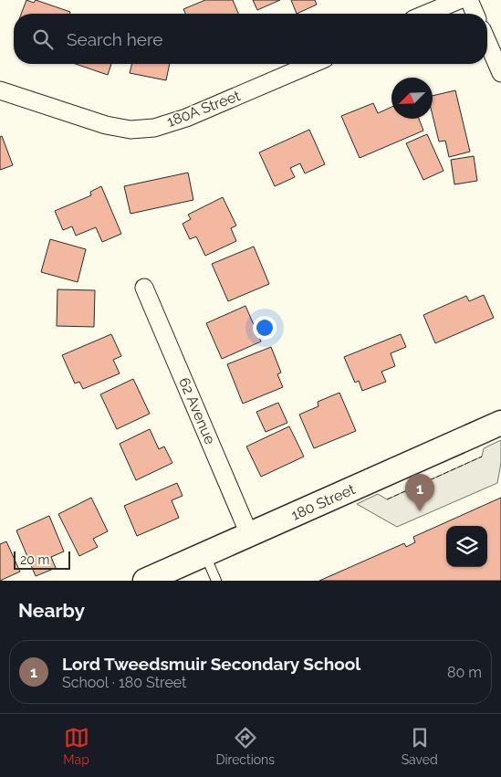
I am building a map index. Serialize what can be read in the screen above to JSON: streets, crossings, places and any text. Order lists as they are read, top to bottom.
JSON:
{
  "streets": {
    "street": ["180A Street", "62 Avenue", "180 Street"]
  },
  "crossings": [
    ["62 Avenue", "180 Street"]
  ],
  "scale_bar": "20 m",
  "north": "bottom left",
  "page": {
    "search": "Search here",
    "pins": "1",
    "scale": "20 m",
    "heading": "Nearby",
    "list": [
      {
        "mark": "1",
        "name": "Lord Tweedsmuir Secondary School",
        "note": "School · 180 Street",
        "value": "80 m"
      }
    ],
    "nav": ["Map", "Directions", "Saved"]
  }
}
